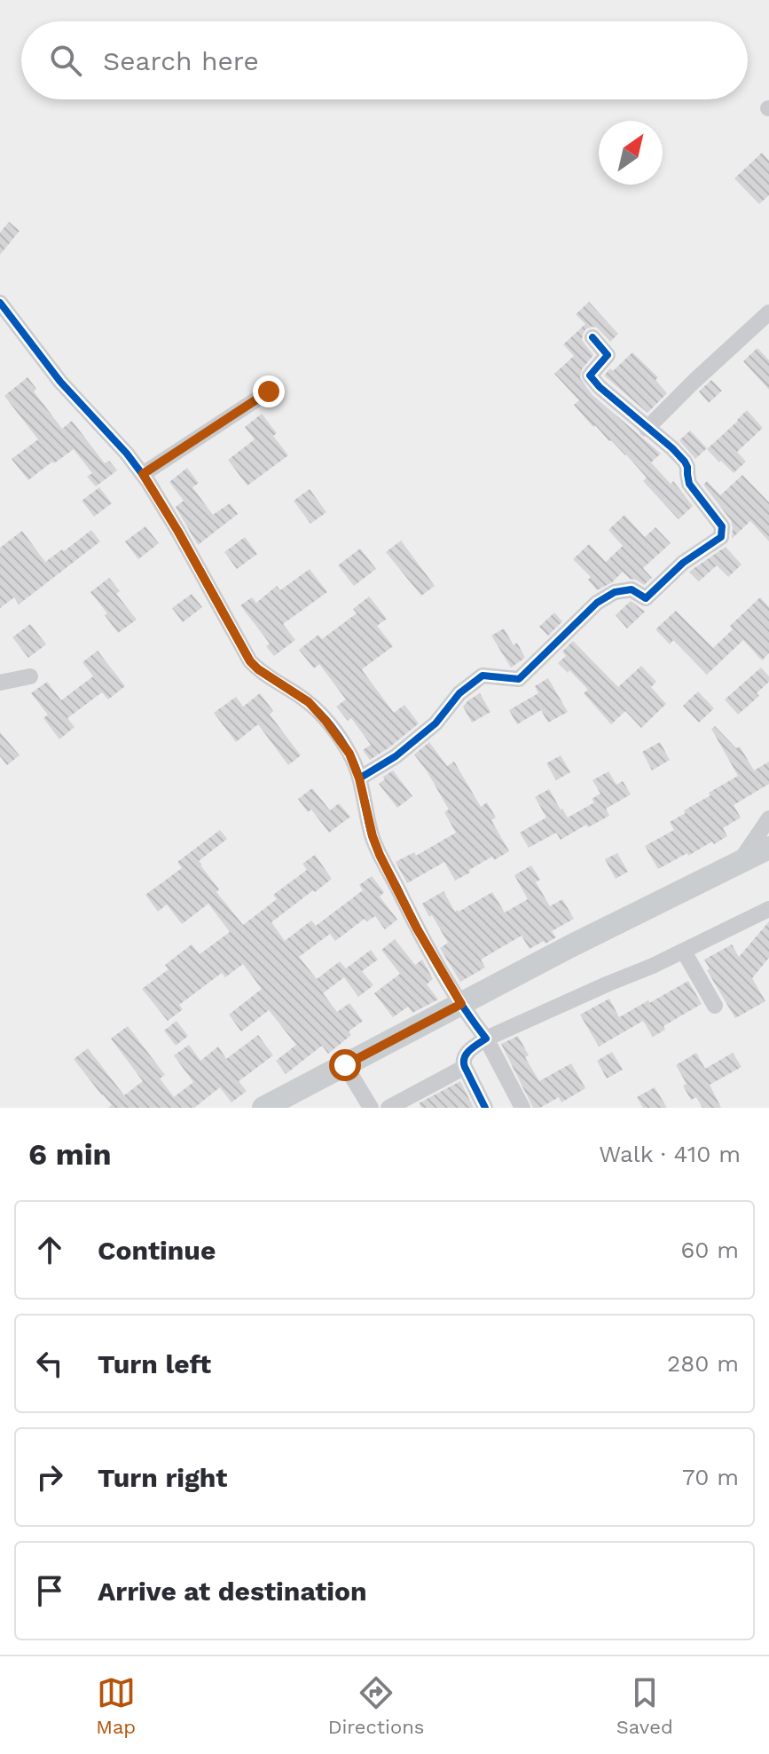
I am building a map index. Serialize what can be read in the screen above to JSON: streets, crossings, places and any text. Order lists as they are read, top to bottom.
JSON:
{
  "north": "top right",
  "page": {
    "search": "Search here",
    "heading": ["6 min", "Walk · 410 m"],
    "list": [
      ["Continue", "60 m"],
      ["Turn left", "280 m"],
      ["Turn right", "70 m"],
      "Arrive at destination"
    ],
    "nav": ["Map", "Directions", "Saved"]
  }
}
